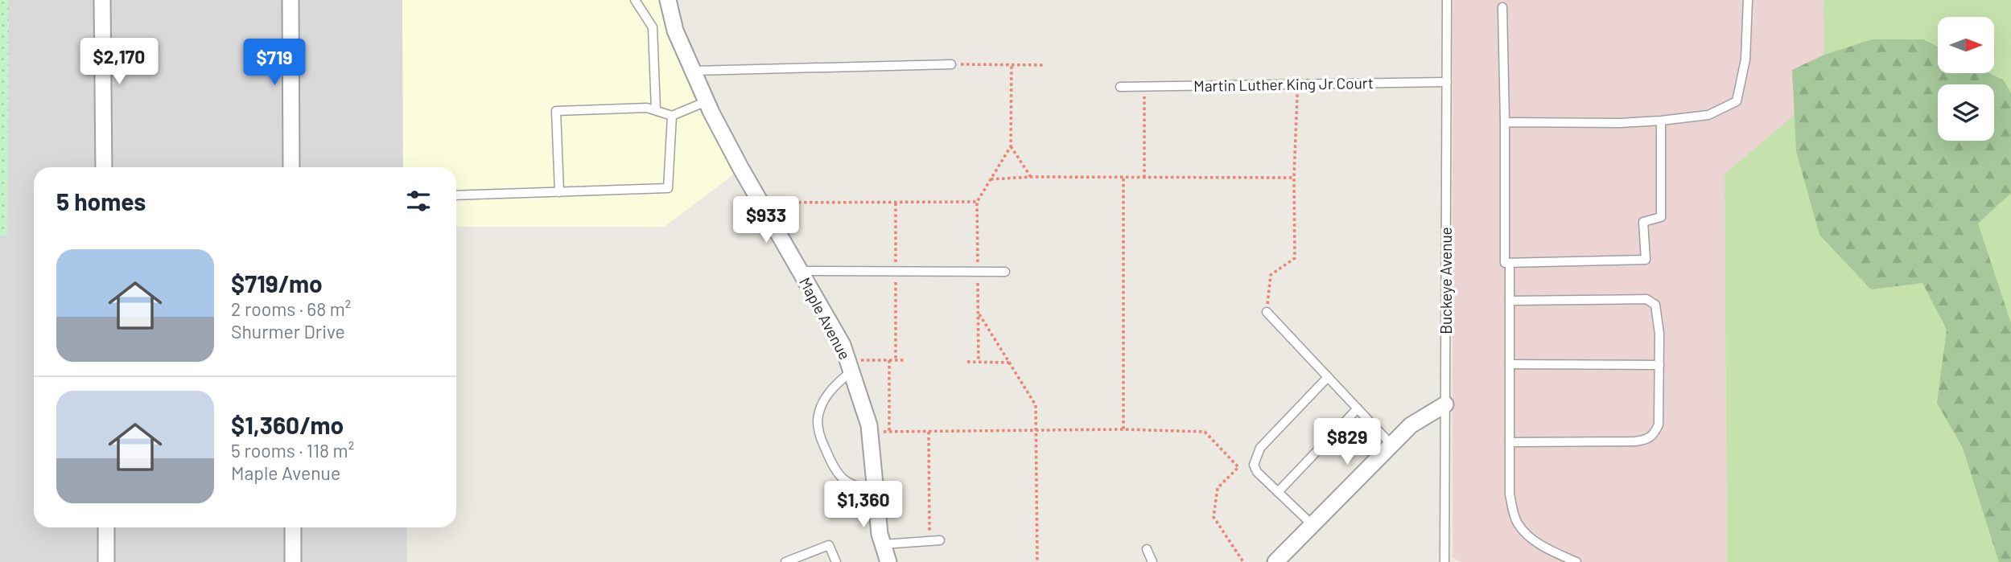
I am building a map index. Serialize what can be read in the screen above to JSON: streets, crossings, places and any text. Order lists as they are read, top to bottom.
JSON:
{
  "streets": {
    "street": ["Maple Avenue"],
    "lane": ["Martin Luther King Jr Court", "Buckeye Avenue"]
  },
  "crossings": [
    ["Martin Luther King Jr Court", "Buckeye Avenue"]
  ],
  "north": "right",
  "page": {
    "price": [
      "$2,170",
      "$719",
      "$933",
      "$829",
      "$1,360"
    ],
    "heading": "5 homes",
    "list": [
      {
        "name": "$719/mo",
        "note": "2 rooms · 68 m² · Shurmer Drive"
      },
      {
        "name": "$1,360/mo",
        "note": "5 rooms · 118 m² · Maple Avenue"
      }
    ]
  }
}
